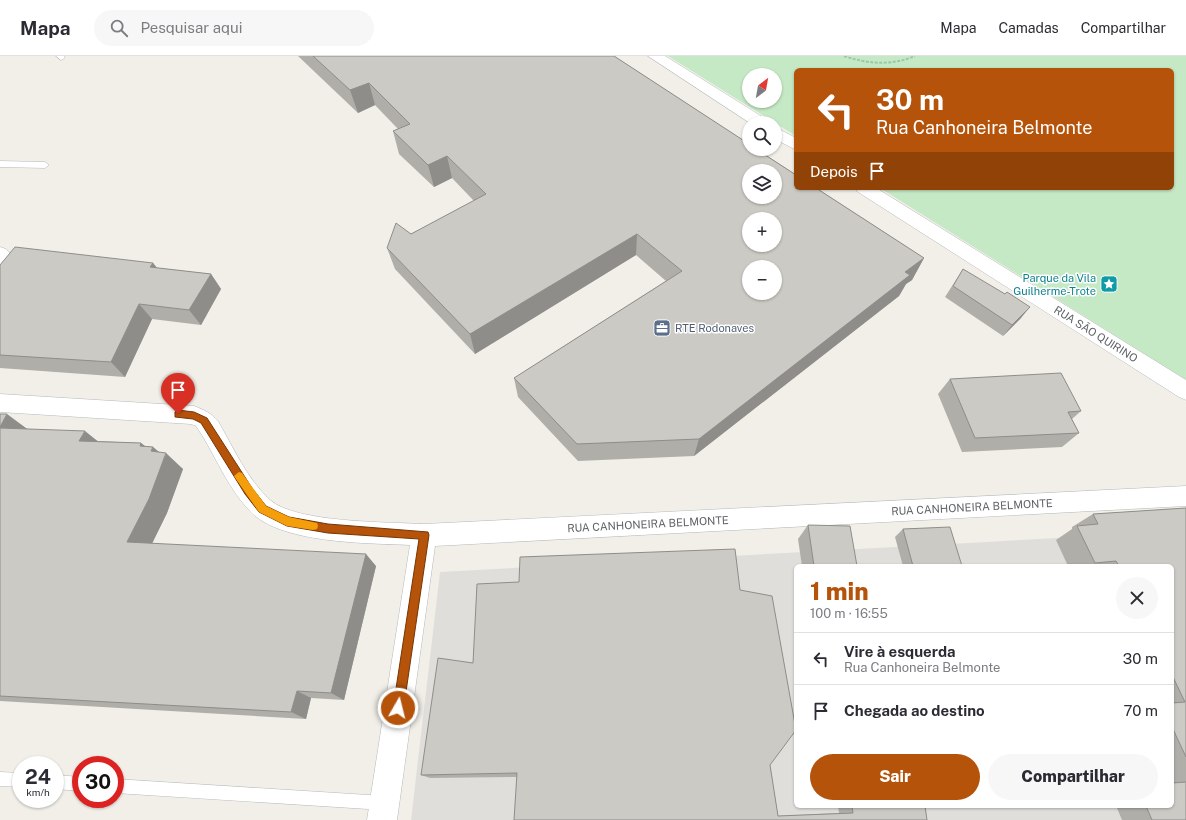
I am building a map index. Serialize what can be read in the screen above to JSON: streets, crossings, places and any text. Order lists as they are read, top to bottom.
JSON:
{
  "streets": {
    "street": ["RUA SÃO QUIRINO", "RUA CANHONEIRA BELMONTE"]
  },
  "places": {
    "place": ["Parque da Vila Guilherme-Trote"],
    "office": ["RTE Rodonaves"]
  },
  "north": "top right",
  "page": {
    "header": "Mapa",
    "search": "Pesquisar aqui",
    "nav": ["Mapa", "Camadas", "Compartilhar"],
    "map_buttons": ["+", "−"],
    "turn": ["30 m", "Rua Canhoneira Belmonte"],
    "then": "Depois",
    "heading": ["1 min", "100 m · 16:55"],
    "list": [
      {
        "name": "Vire à esquerda",
        "note": "Rua Canhoneira Belmonte",
        "value": "30 m"
      },
      {
        "name": "Chegada ao destino",
        "value": "70 m"
      }
    ],
    "buttons": ["Sair", "Compartilhar"],
    "speed": "24 km/h",
    "limit": "30"
  }
}
